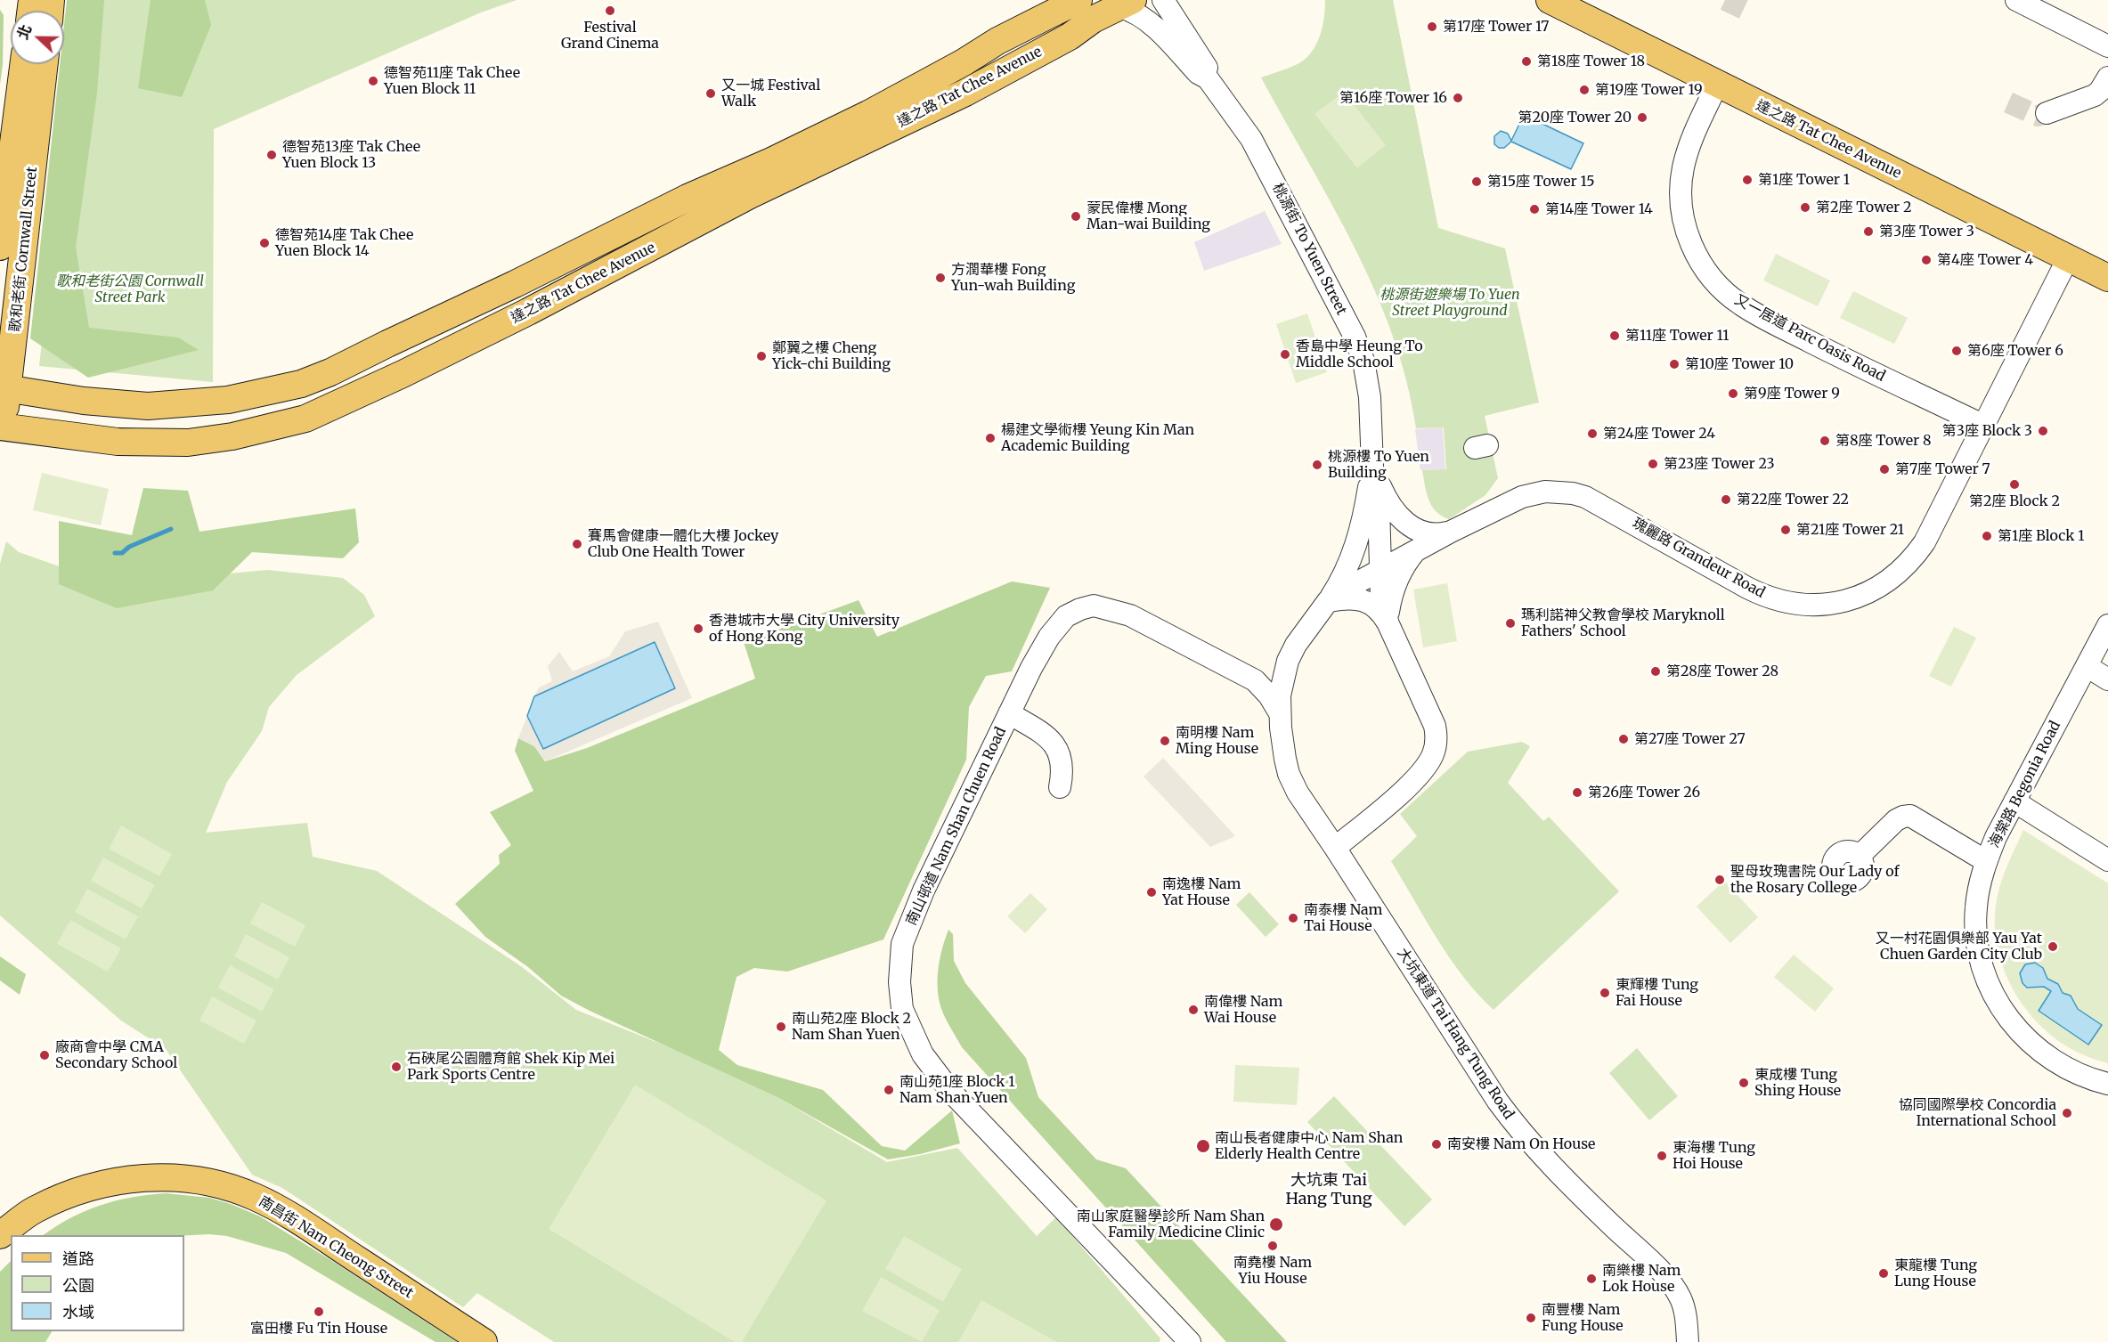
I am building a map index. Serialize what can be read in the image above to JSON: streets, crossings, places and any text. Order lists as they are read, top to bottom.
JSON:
{
  "streets": {
    "main road": ["達之路 Tat Chee Avenue", "歌和老街 Cornwall Street", "南昌街 Nam Cheong Street"],
    "street": [
      "桃源街 To Yuen Street",
      "又一居道 Parc Oasis Road",
      "瑰麗路 Grandeur Road",
      "海棠路 Begonia Road",
      "南山邨道 Nam Shan Chuen Road",
      "大坑東道 Tai Hang Tung Road"
    ]
  },
  "crossings": [
    ["達之路 Tat Chee Avenue", "歌和老街 Cornwall Street"],
    ["達之路 Tat Chee Avenue", "桃源街 To Yuen Street"],
    ["達之路 Tat Chee Avenue", "又一居道 Parc Oasis Road"],
    ["達之路 Tat Chee Avenue", "瑰麗路 Grandeur Road"],
    ["桃源街 To Yuen Street", "瑰麗路 Grandeur Road"],
    ["桃源街 To Yuen Street", "大坑東道 Tai Hang Tung Road"],
    ["又一居道 Parc Oasis Road", "瑰麗路 Grandeur Road"],
    ["瑰麗路 Grandeur Road", "大坑東道 Tai Hang Tung Road"]
  ],
  "districts": ["大坑東 Tai Hang Tung"],
  "parks": ["歌和老街公園 Cornwall Street Park", "桃源街遊樂場 To Yuen Street Playground"],
  "places": [
    "Festival Grand Cinema",
    "第17座 Tower 17",
    "第18座 Tower 18",
    "德智苑11座 Tak Chee Yuen Block 11",
    "第19座 Tower 19",
    "又一城 Festival Walk",
    "第16座 Tower 16",
    "第20座 Tower 20",
    "德智苑13座 Tak Chee Yuen Block 13",
    "第1座 Tower 1",
    "第15座 Tower 15",
    "第2座 Tower 2",
    "第14座 Tower 14",
    "蒙民偉樓 Mong Man-wai Building",
    "第3座 Tower 3",
    "德智苑14座 Tak Chee Yuen Block 14",
    "第4座 Tower 4",
    "方潤華樓 Fong Yun-wah Building",
    "第11座 Tower 11",
    "第6座 Tower 6",
    "香島中學 Heung To Middle School",
    "鄭翼之樓 Cheng Yick-chi Building",
    "第10座 Tower 10",
    "第9座 Tower 9",
    "第3座 Block 3",
    "第24座 Tower 24",
    "楊建文學術樓 Yeung Kin Man Academic Building",
    "第8座 Tower 8",
    "第23座 Tower 23",
    "桃源樓 To Yuen Building",
    "第7座 Tower 7",
    "第2座 Block 2",
    "第22座 Tower 22",
    "第21座 Tower 21",
    "第1座 Block 1",
    "賽馬會健康一體化大樓 Jockey Club One Health Tower",
    "瑪利諾神父教會學校 Maryknoll Fathers' School",
    "香港城市大學 City University of Hong Kong",
    "第28座 Tower 28",
    "第27座 Tower 27",
    "南明樓 Nam Ming House",
    "第26座 Tower 26",
    "聖母玫瑰書院 Our Lady of the Rosary College",
    "南逸樓 Nam Yat House",
    "南泰樓 Nam Tai House",
    "又一村花園俱樂部 Yau Yat Chuen Garden City Club",
    "東輝樓 Tung Fai House",
    "南偉樓 Nam Wai House",
    "南山苑2座 Block 2 Nam Shan Yuen",
    "廠商會中學 CMA Secondary School",
    "石硤尾公園體育館 Shek Kip Mei Park Sports Centre",
    "東成樓 Tung Shing House",
    "南山苑1座 Block 1 Nam Shan Yuen",
    "協同國際學校 Concordia International School",
    "南安樓 Nam On House",
    "南山長者健康中心 Nam Shan Elderly Health Centre",
    "東海樓 Tung Hoi House",
    "南山家庭醫學診所 Nam Shan Family Medicine Clinic",
    "南堯樓 Nam Yiu House",
    "東龍樓 Tung Lung House",
    "南樂樓 Nam Lok House",
    "富田樓 Fu Tin House",
    "南豐樓 Nam Fung House"
  ],
  "legend": ["道路", "公園", "水域"],
  "north": "left"
}
